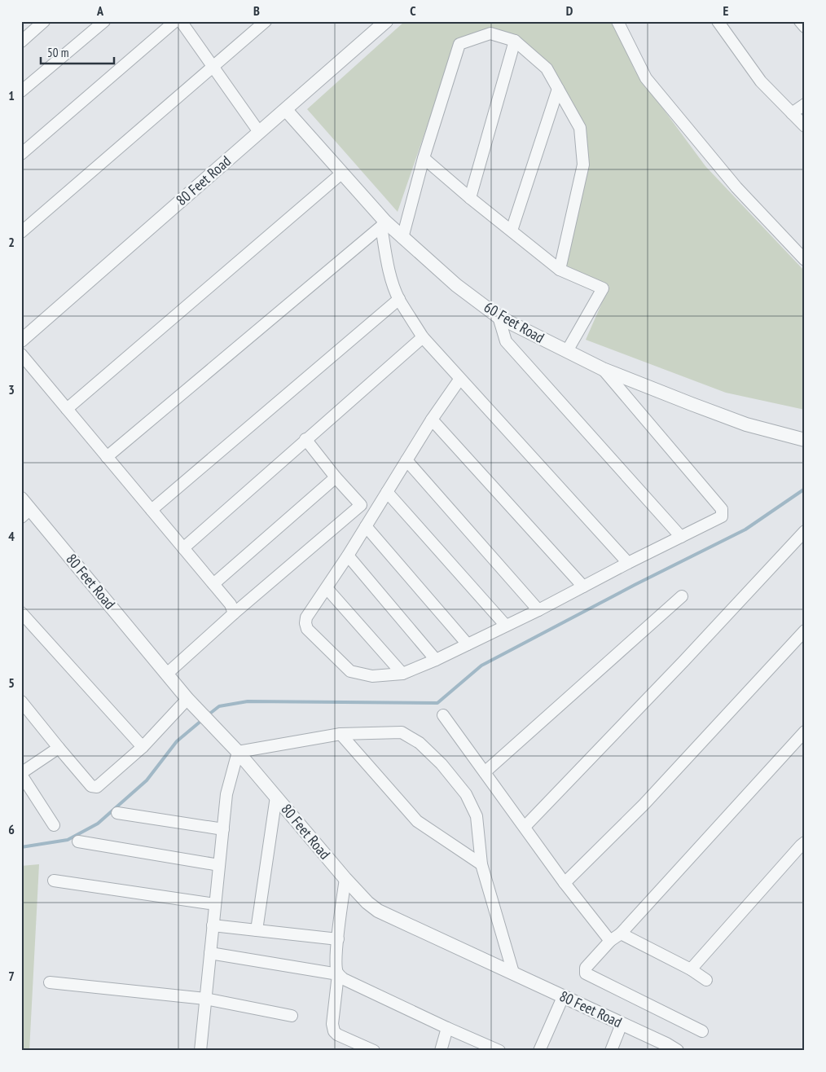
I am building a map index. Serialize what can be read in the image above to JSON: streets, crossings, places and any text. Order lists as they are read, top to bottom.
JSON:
{
  "streets": {
    "street": ["80 Feet Road", "60 Feet Road"]
  },
  "crossings": [
    ["80 Feet Road", "60 Feet Road"]
  ],
  "scale_bar": "50 m",
  "grid": {
    "columns": [
      "A",
      "B",
      "C",
      "D",
      "E"
    ],
    "rows": [
      "1",
      "2",
      "3",
      "4",
      "5",
      "6",
      "7"
    ]
  }
}
